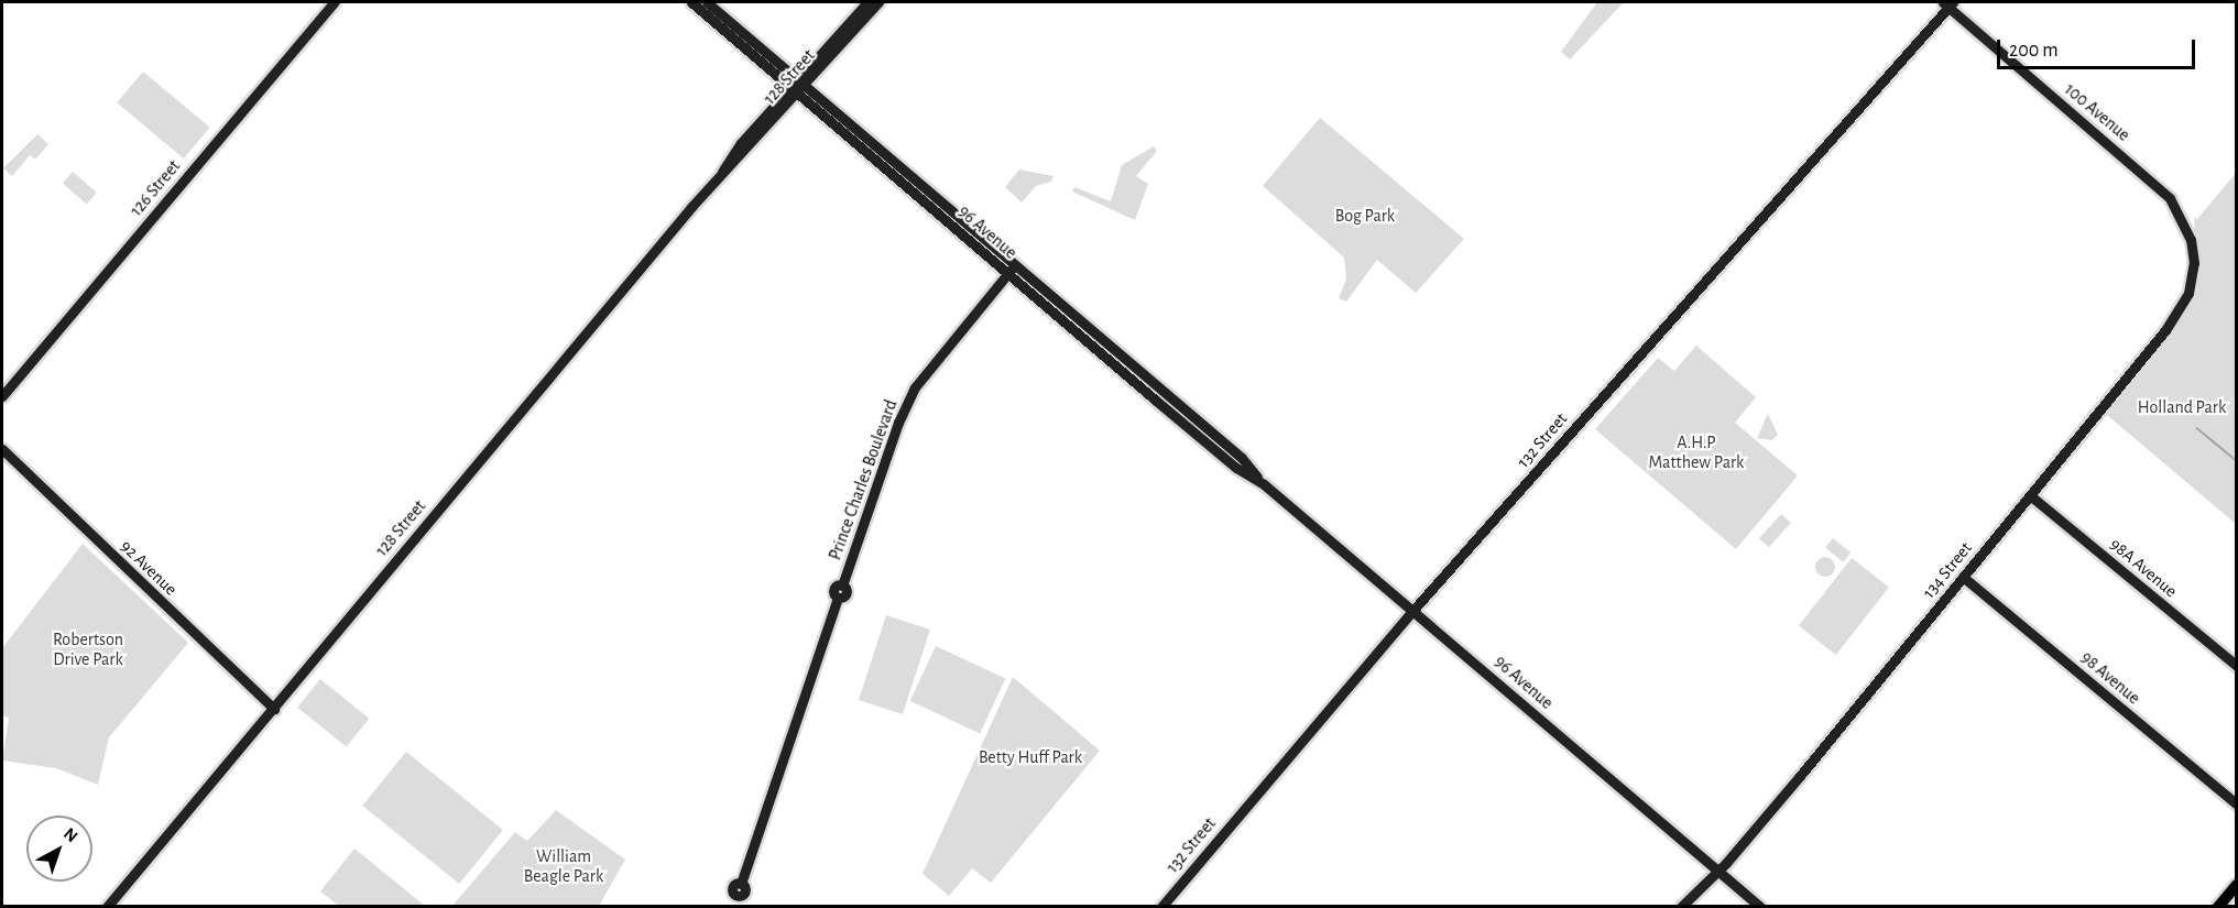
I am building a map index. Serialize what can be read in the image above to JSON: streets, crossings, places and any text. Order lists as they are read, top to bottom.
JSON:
{
  "streets": {
    "main road": [
      "128 Street",
      "100 Avenue",
      "126 Street",
      "96 Avenue",
      "132 Street",
      "Prince Charles Boulevard",
      "92 Avenue",
      "98A Avenue",
      "134 Street",
      "98 Avenue"
    ]
  },
  "crossings": [
    ["128 Street", "96 Avenue"],
    ["128 Street", "92 Avenue"],
    ["100 Avenue", "132 Street"],
    ["100 Avenue", "134 Street"],
    ["96 Avenue", "132 Street"],
    ["96 Avenue", "Prince Charles Boulevard"],
    ["96 Avenue", "134 Street"],
    ["98A Avenue", "134 Street"],
    ["134 Street", "98 Avenue"]
  ],
  "parks": [
    "Bog Park",
    "Holland Park",
    "A.H.P Matthew Park",
    "Robertson Drive Park",
    "Betty Huff Park",
    "William Beagle Park"
  ],
  "scale_bar": "200 m",
  "north": "top right"
}
